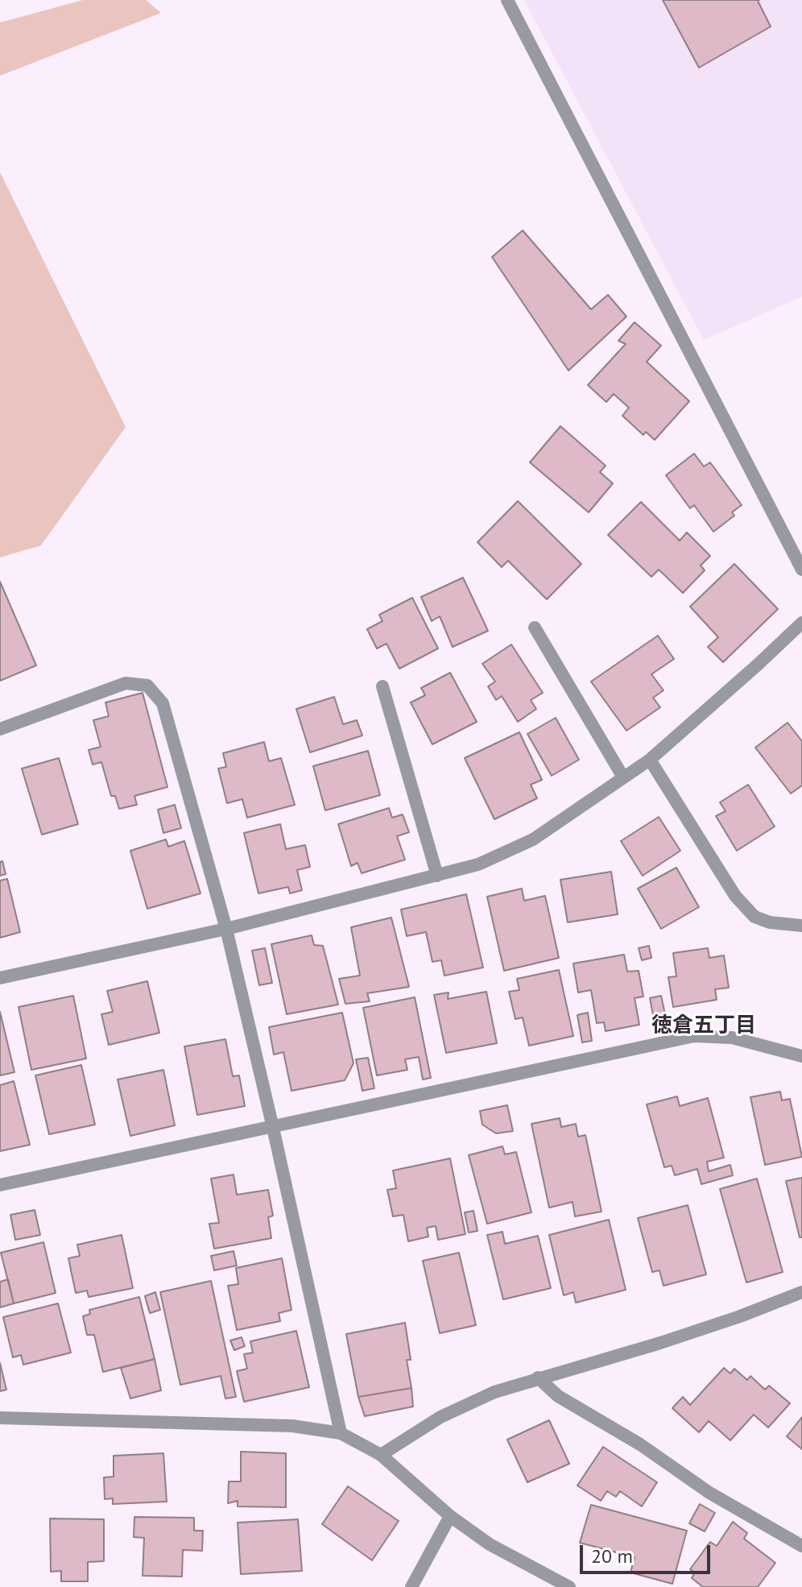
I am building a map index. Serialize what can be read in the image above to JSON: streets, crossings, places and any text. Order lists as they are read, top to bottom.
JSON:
{
  "districts": ["徳倉五丁目"],
  "scale_bar": "20 m"
}
